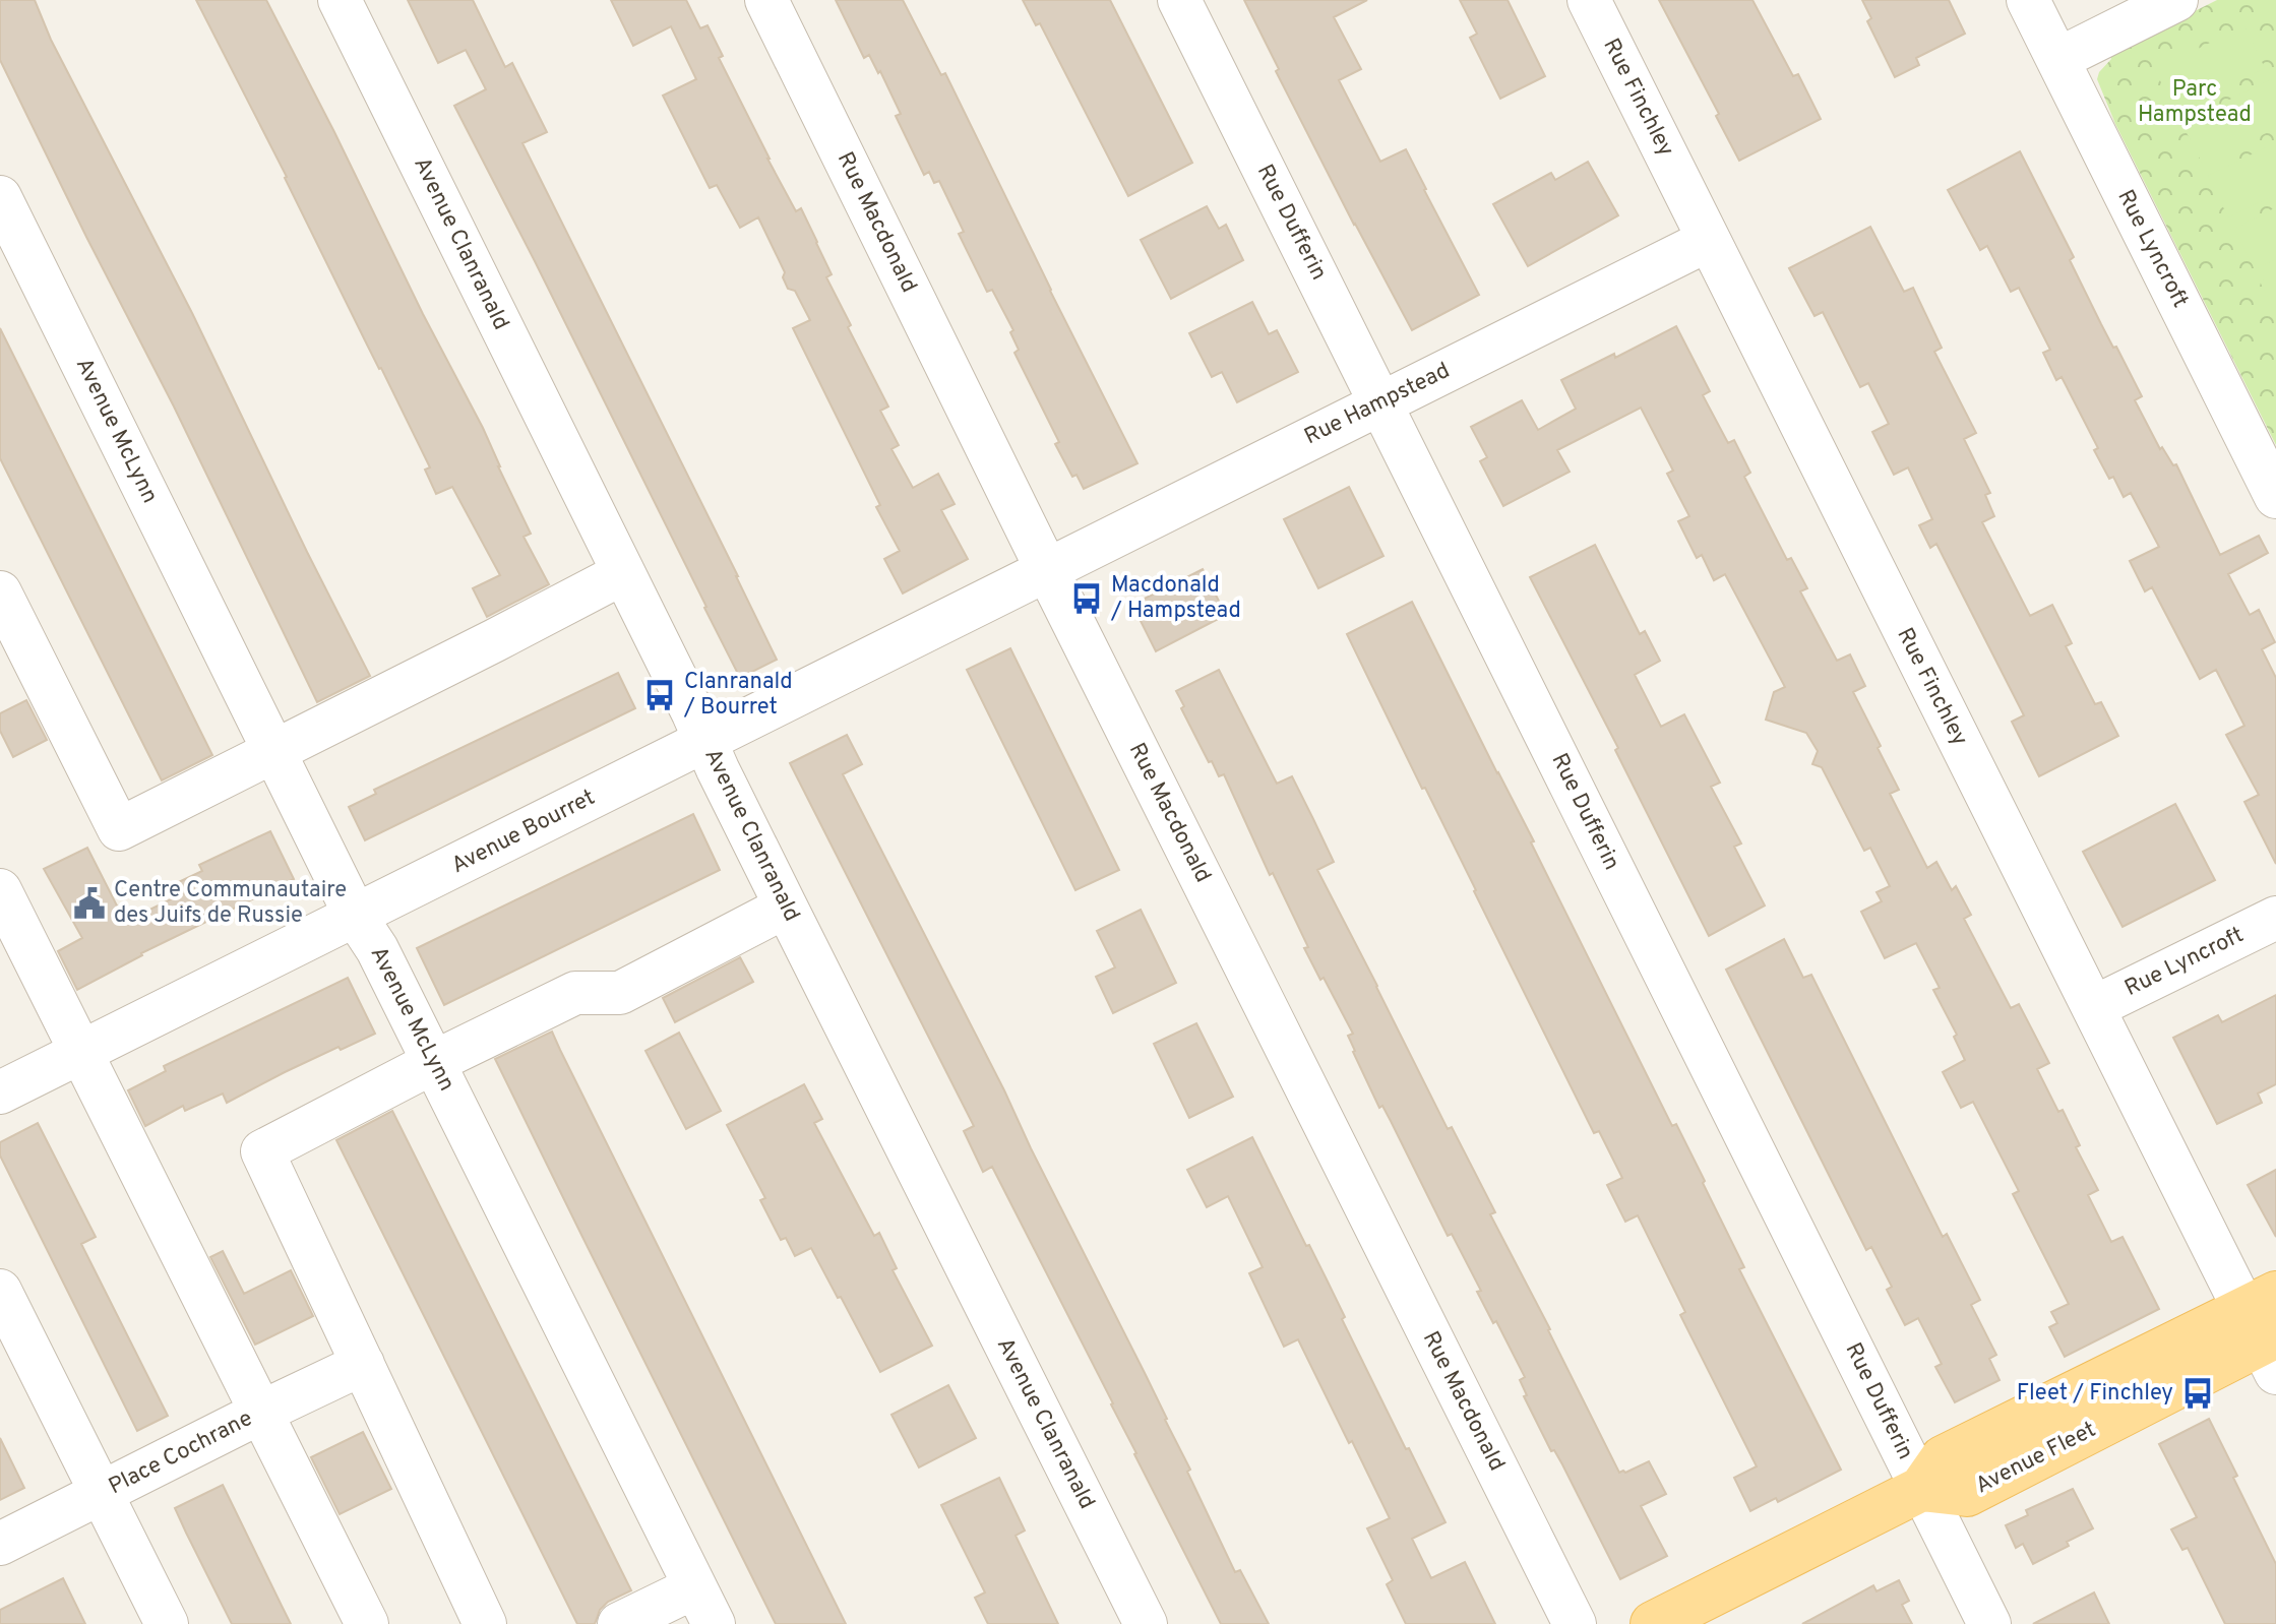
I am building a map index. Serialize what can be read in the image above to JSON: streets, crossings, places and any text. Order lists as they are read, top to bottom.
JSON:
{
  "streets": {
    "main road": ["Avenue Fleet"],
    "street": [
      "Rue Finchley",
      "Rue Macdonald",
      "Rue Dufferin",
      "Avenue Clanranald",
      "Rue Lyncroft",
      "Rue Hampstead",
      "Avenue McLynn",
      "Avenue Bourret",
      "Place Cochrane"
    ]
  },
  "crossings": [
    ["Rue Finchley", "Rue Lyncroft"],
    ["Rue Finchley", "Rue Hampstead"],
    ["Rue Finchley", "Avenue Fleet"],
    ["Rue Macdonald", "Rue Hampstead"],
    ["Rue Macdonald", "Avenue Bourret"],
    ["Rue Dufferin", "Rue Hampstead"],
    ["Rue Dufferin", "Avenue Fleet"],
    ["Avenue Clanranald", "Avenue Bourret"],
    ["Rue Hampstead", "Avenue Bourret"],
    ["Avenue McLynn", "Avenue Bourret"]
  ],
  "parks": ["Parc Hampstead"],
  "places": {
    "bus stop": ["Macdonald / Hampstead", "Clanranald / Bourret", "Fleet / Finchley"],
    "public building": ["Centre Communautaire des Juifs de Russie"]
  }
}
